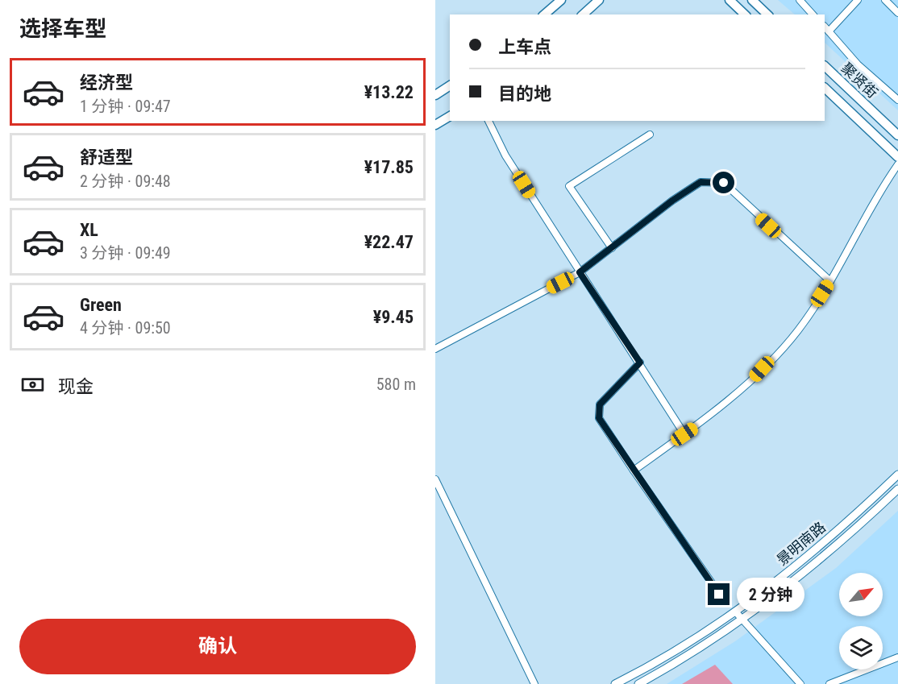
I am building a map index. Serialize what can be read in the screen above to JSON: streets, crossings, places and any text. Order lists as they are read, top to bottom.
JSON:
{
  "streets": {
    "main road": ["聚贤街"],
    "street": ["景明南路"]
  },
  "north": "top right",
  "page": {
    "heading": "选择车型",
    "banner": ["上车点", "目的地"],
    "list": [
      {
        "name": "经济型",
        "note": "1 分钟 · 09:47",
        "value": "¥13.22"
      },
      {
        "name": "舒适型",
        "note": "2 分钟 · 09:48",
        "value": "¥17.85"
      },
      {
        "name": "XL",
        "note": "3 分钟 · 09:49",
        "value": "¥22.47"
      },
      {
        "name": "Green",
        "note": "4 分钟 · 09:50",
        "value": "¥9.45"
      }
    ],
    "pay": ["现金", "580 m"],
    "bubble": "2 分钟",
    "buttons": "确认"
  }
}
